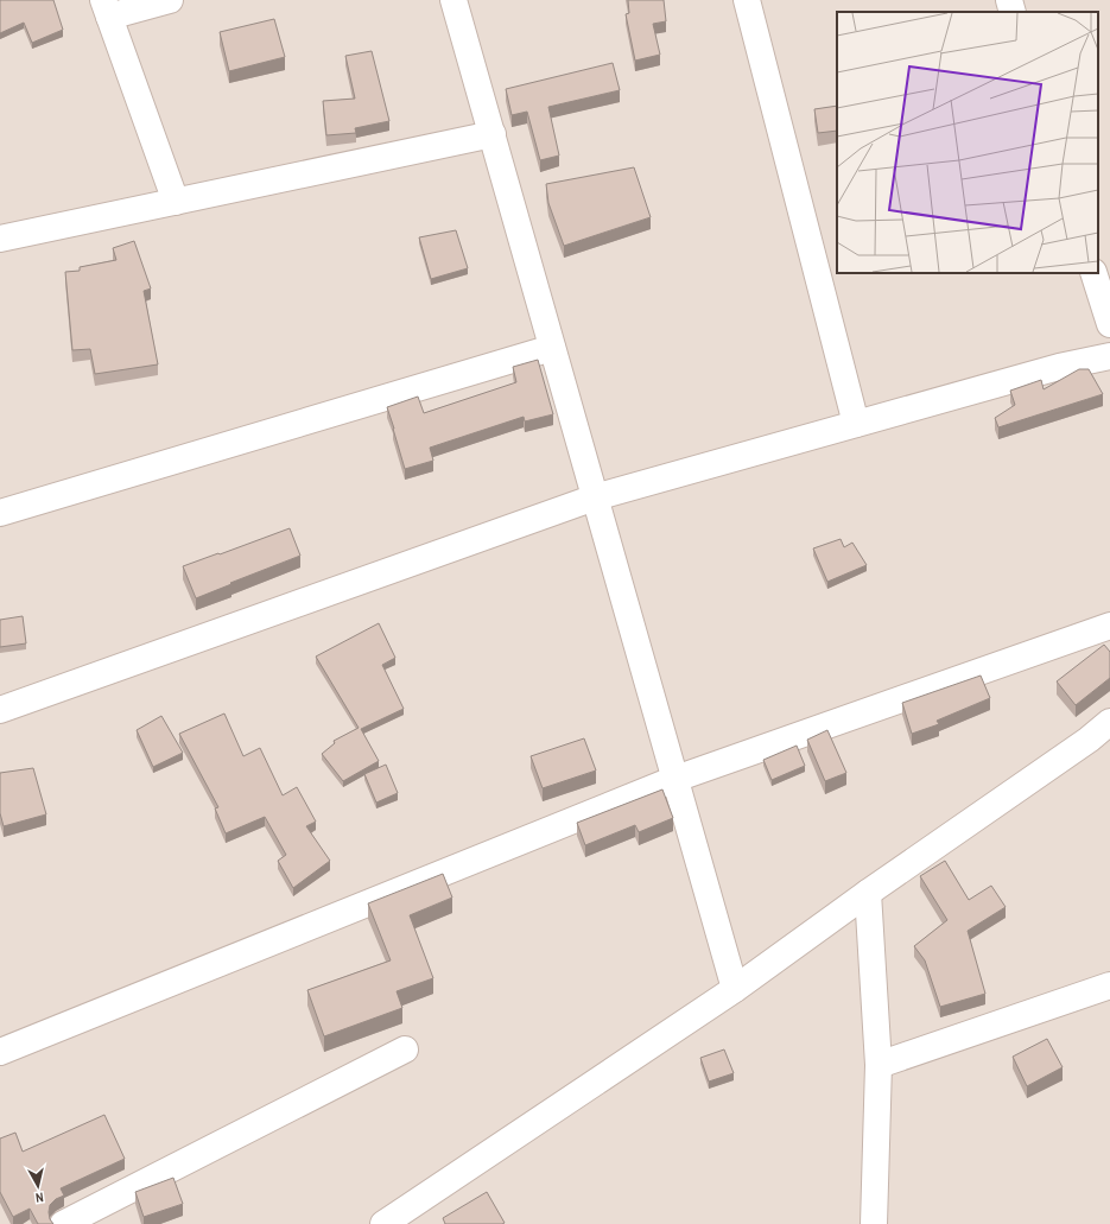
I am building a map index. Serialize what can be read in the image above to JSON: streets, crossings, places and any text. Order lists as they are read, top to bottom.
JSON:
{
  "north": "bottom"
}
